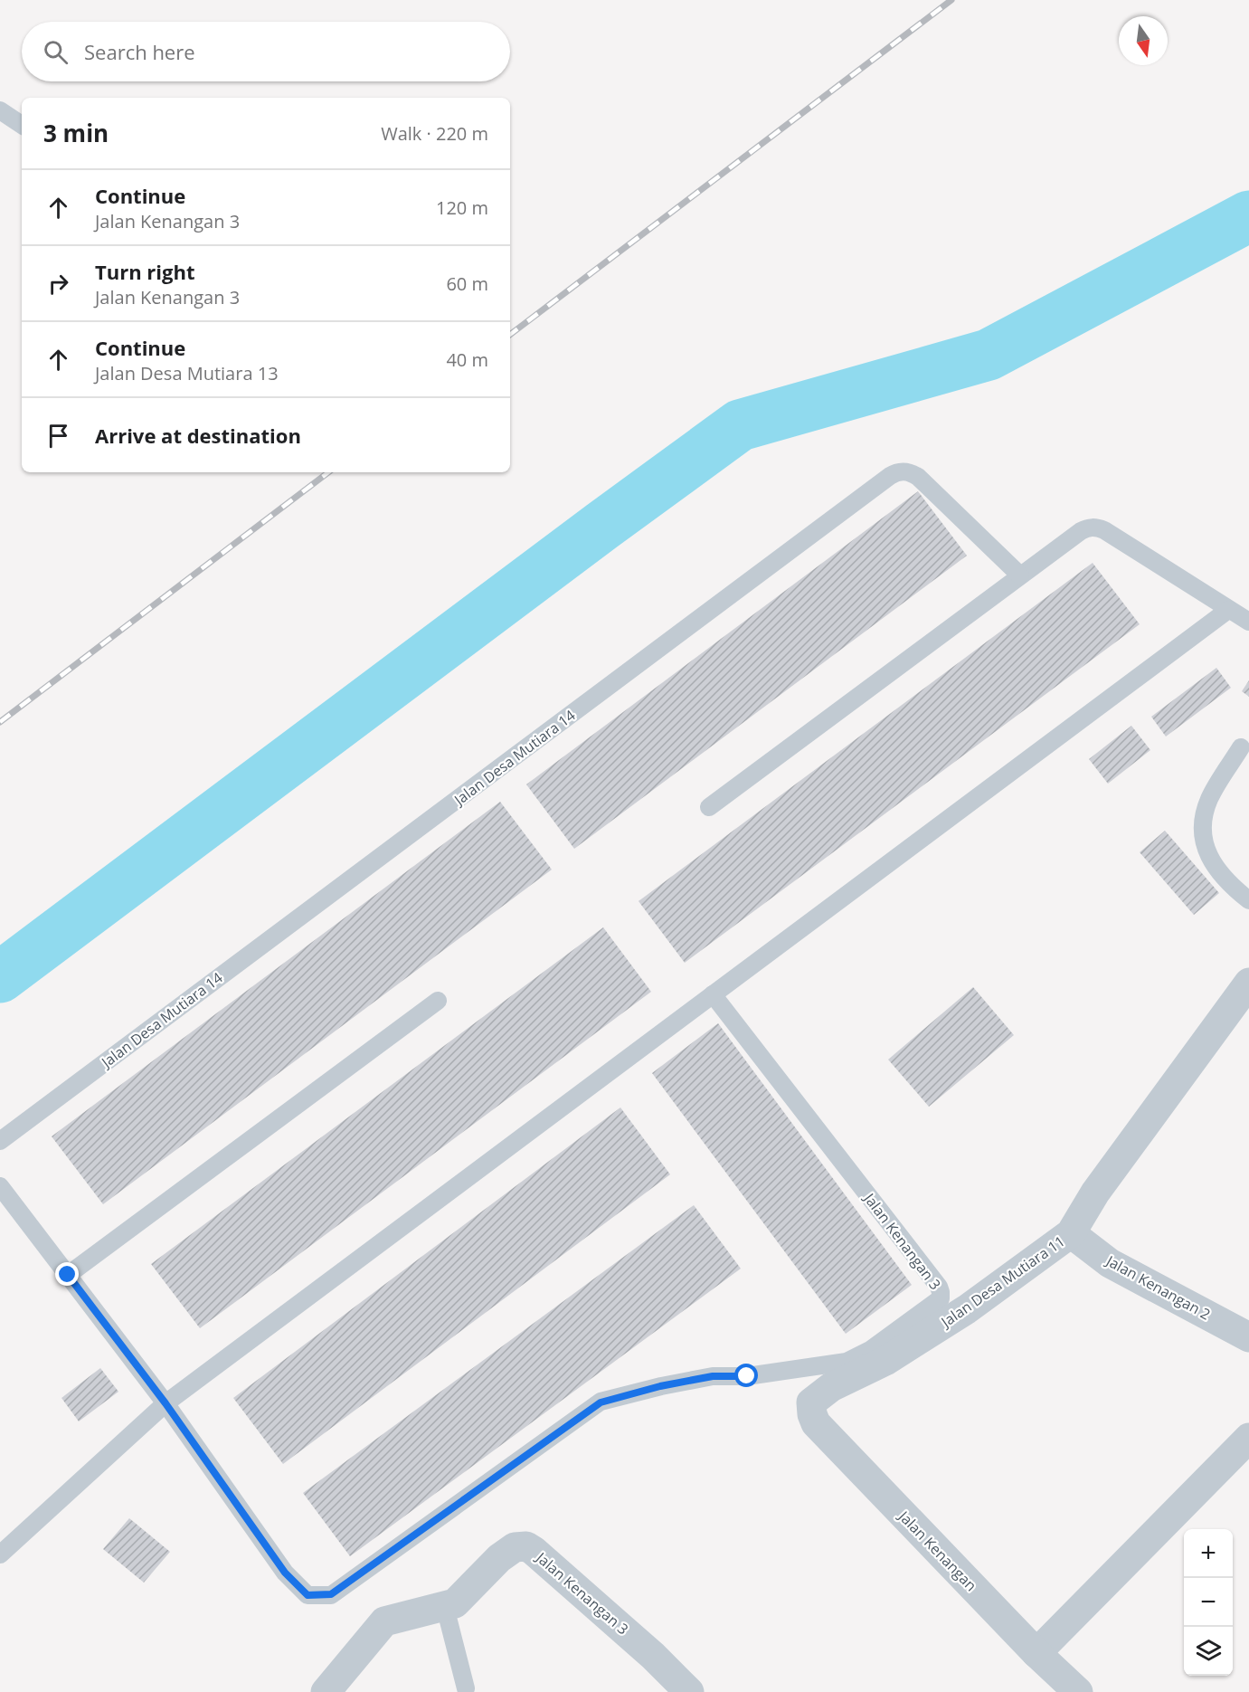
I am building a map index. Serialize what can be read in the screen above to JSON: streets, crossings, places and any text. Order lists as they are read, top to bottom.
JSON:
{
  "streets": {
    "street": [
      "Jalan Kenangan 3",
      "Jalan Desa Mutiara 11",
      "Jalan Kenangan 2",
      "Jalan Kenangan"
    ],
    "lane": ["Jalan Desa Mutiara 14"]
  },
  "crossings": [
    ["Jalan Desa Mutiara 11", "Jalan Kenangan 2"],
    ["Jalan Desa Mutiara 11", "Jalan Kenangan"]
  ],
  "north": "bottom",
  "page": {
    "search": "Search here",
    "heading": ["3 min", "Walk · 220 m"],
    "list": [
      ["Continue", "Jalan Kenangan 3", "120 m"],
      ["Turn right", "Jalan Kenangan 3", "60 m"],
      ["Continue", "Jalan Desa Mutiara 13", "40 m"],
      "Arrive at destination"
    ],
    "map_buttons": ["+", "−"]
  }
}
